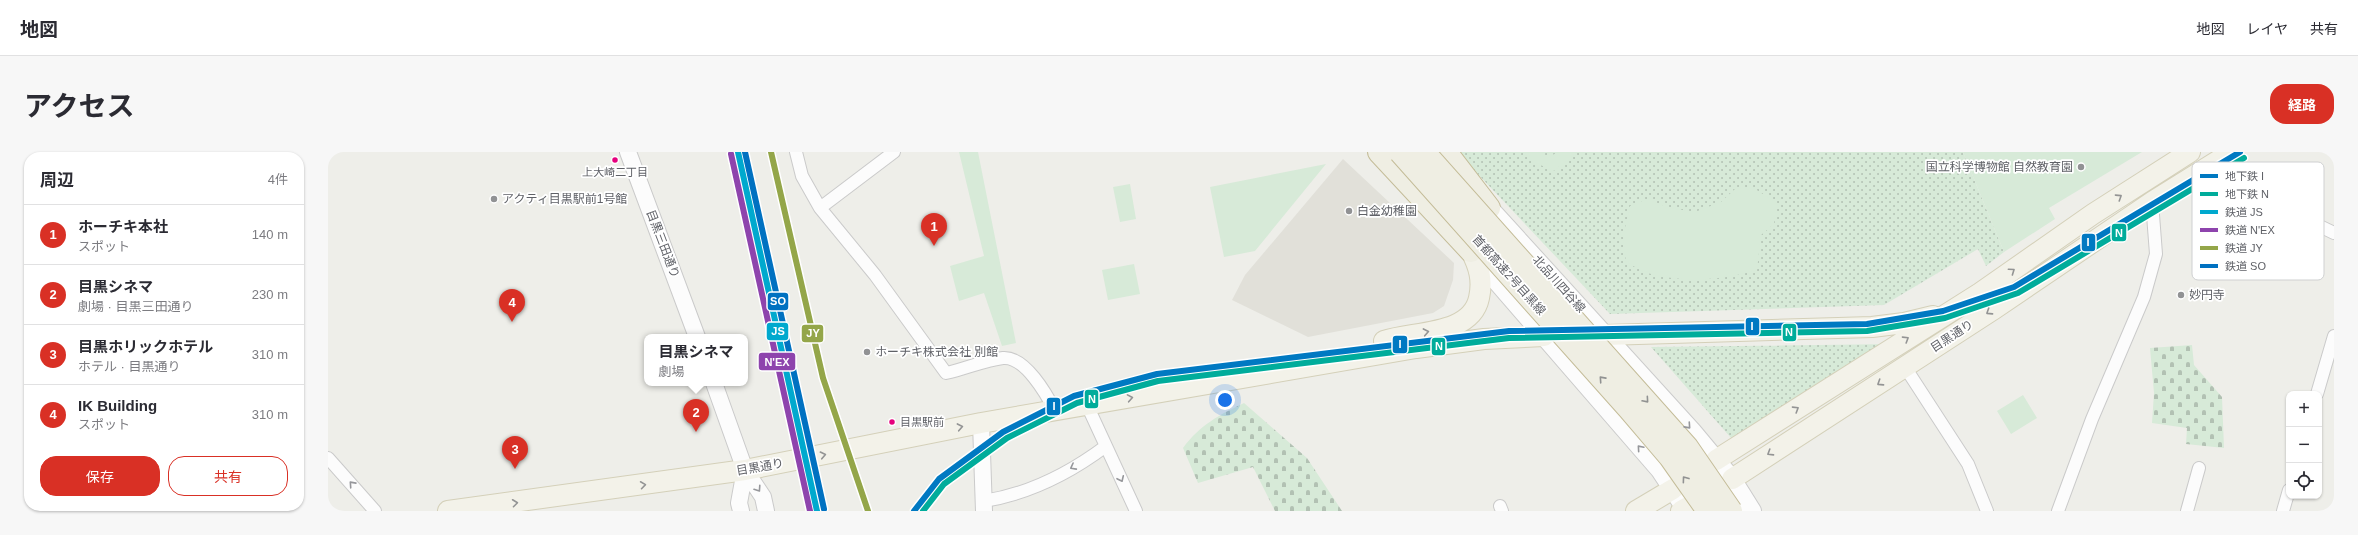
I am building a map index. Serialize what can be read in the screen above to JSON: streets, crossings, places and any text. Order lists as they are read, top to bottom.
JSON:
{
  "streets": {
    "highway": ["首都高速2号目黒線"],
    "main road": ["北品川四谷線", "目黒通り"],
    "street": ["目黒三田通り"]
  },
  "crossings": [
    ["北品川四谷線", "目黒通り"]
  ],
  "places": [
    "上大崎二丁目",
    "国立科学博物館 自然教育園",
    "アクティ目黒駅前1号館",
    "白金幼稚園",
    "妙円寺",
    "ホーチキ株式会社 別館",
    "目黒駅前"
  ],
  "lines": [
    "metro line I",
    "rail line JS",
    "rail line JY",
    "rail line SO",
    "rail line N'EX",
    "metro line N"
  ],
  "legend": [
    "地下鉄 I",
    "地下鉄 N",
    "鉄道 JS",
    "鉄道 N'EX",
    "鉄道 JY",
    "鉄道 SO"
  ],
  "page": {
    "header": "地図",
    "nav": ["地図", "レイヤ", "共有"],
    "title": "アクセス",
    "buttons": [
      "経路",
      ["保存", "共有"]
    ],
    "heading": ["周辺", "4件"],
    "list": [
      {
        "mark": "1",
        "name": "ホーチキ本社",
        "note": "スポット",
        "value": "140 m"
      },
      {
        "mark": "2",
        "name": "目黒シネマ",
        "note": "劇場 · 目黒三田通り",
        "value": "230 m"
      },
      {
        "mark": "3",
        "name": "目黒ホリックホテル",
        "note": "ホテル · 目黒通り",
        "value": "310 m"
      },
      {
        "mark": "4",
        "name": "IK Building",
        "note": "スポット",
        "value": "310 m"
      }
    ],
    "pins": [
      "1",
      "4",
      "2",
      "3"
    ],
    "popup": ["目黒シネマ", "劇場"],
    "map_buttons": ["+", "−"]
  }
}
